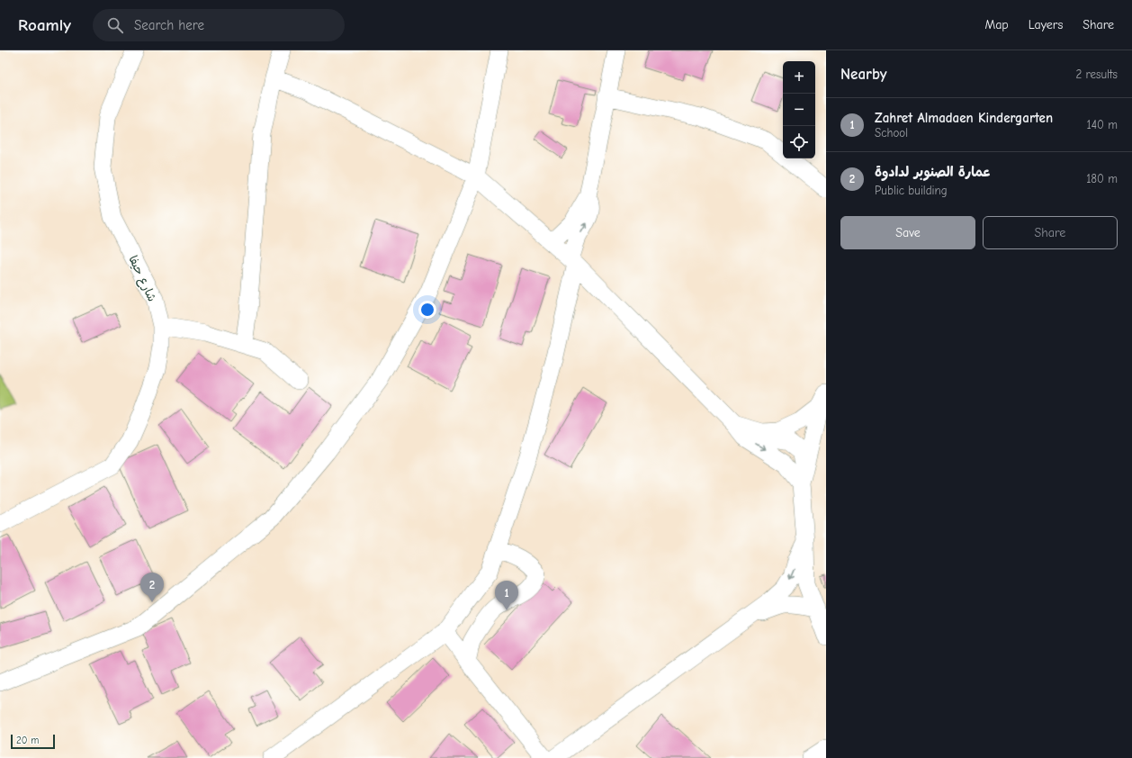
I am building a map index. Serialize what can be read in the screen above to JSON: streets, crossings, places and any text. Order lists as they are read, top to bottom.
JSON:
{
  "streets": {
    "street": ["شارع حيفا"]
  },
  "scale_bar": "20 m",
  "page": {
    "header": "Roamly",
    "search": "Search here",
    "nav": ["Map", "Layers", "Share"],
    "heading": ["Nearby", "2 results"],
    "map_buttons": ["+", "−"],
    "list": [
      {
        "mark": "1",
        "name": "Zahret Almadaen Kindergarten",
        "note": "School",
        "value": "140 m"
      },
      {
        "mark": "2",
        "name": "عمارة الصنوبر لدادوة",
        "note": "Public building",
        "value": "180 m"
      }
    ],
    "buttons": ["Save", "Share"],
    "pins": ["2", "1"],
    "scale": "20 m"
  }
}
